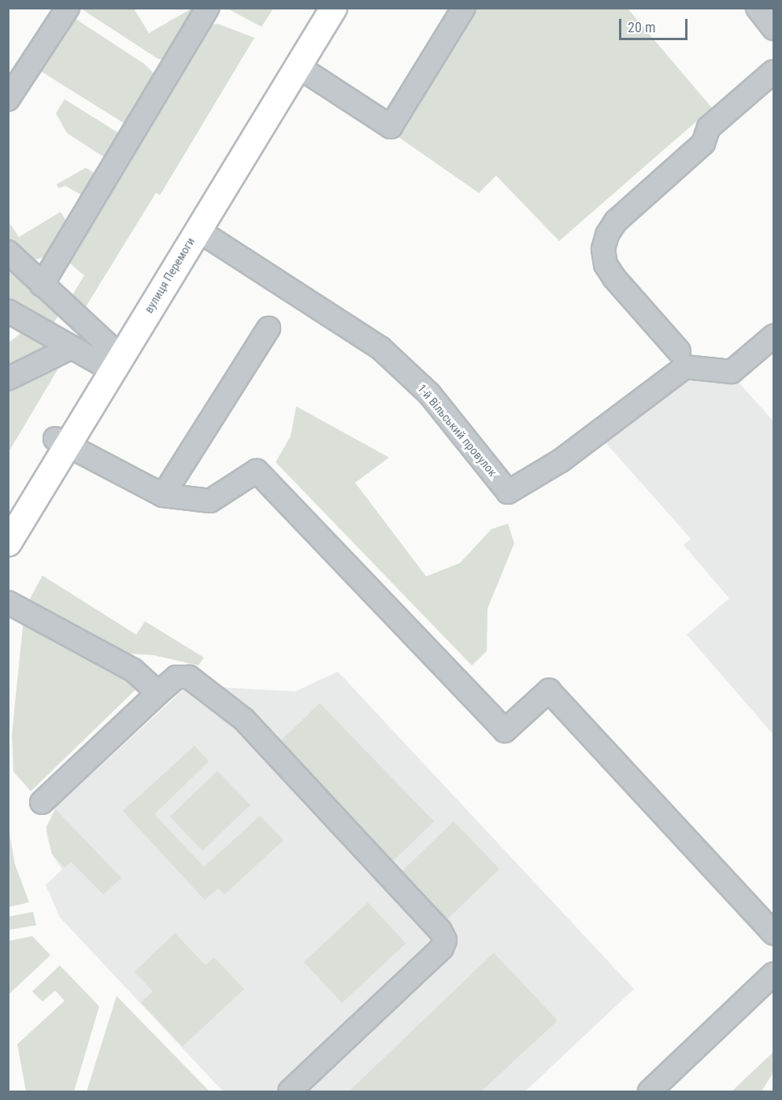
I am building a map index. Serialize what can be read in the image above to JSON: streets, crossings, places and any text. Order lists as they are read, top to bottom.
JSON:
{
  "streets": {
    "main road": ["вулиця Перемоги"],
    "street": ["1-й Вільський провулок"]
  },
  "crossings": [
    ["вулиця Перемоги", "1-й Вільський провулок"]
  ],
  "scale_bar": "20 m"
}
